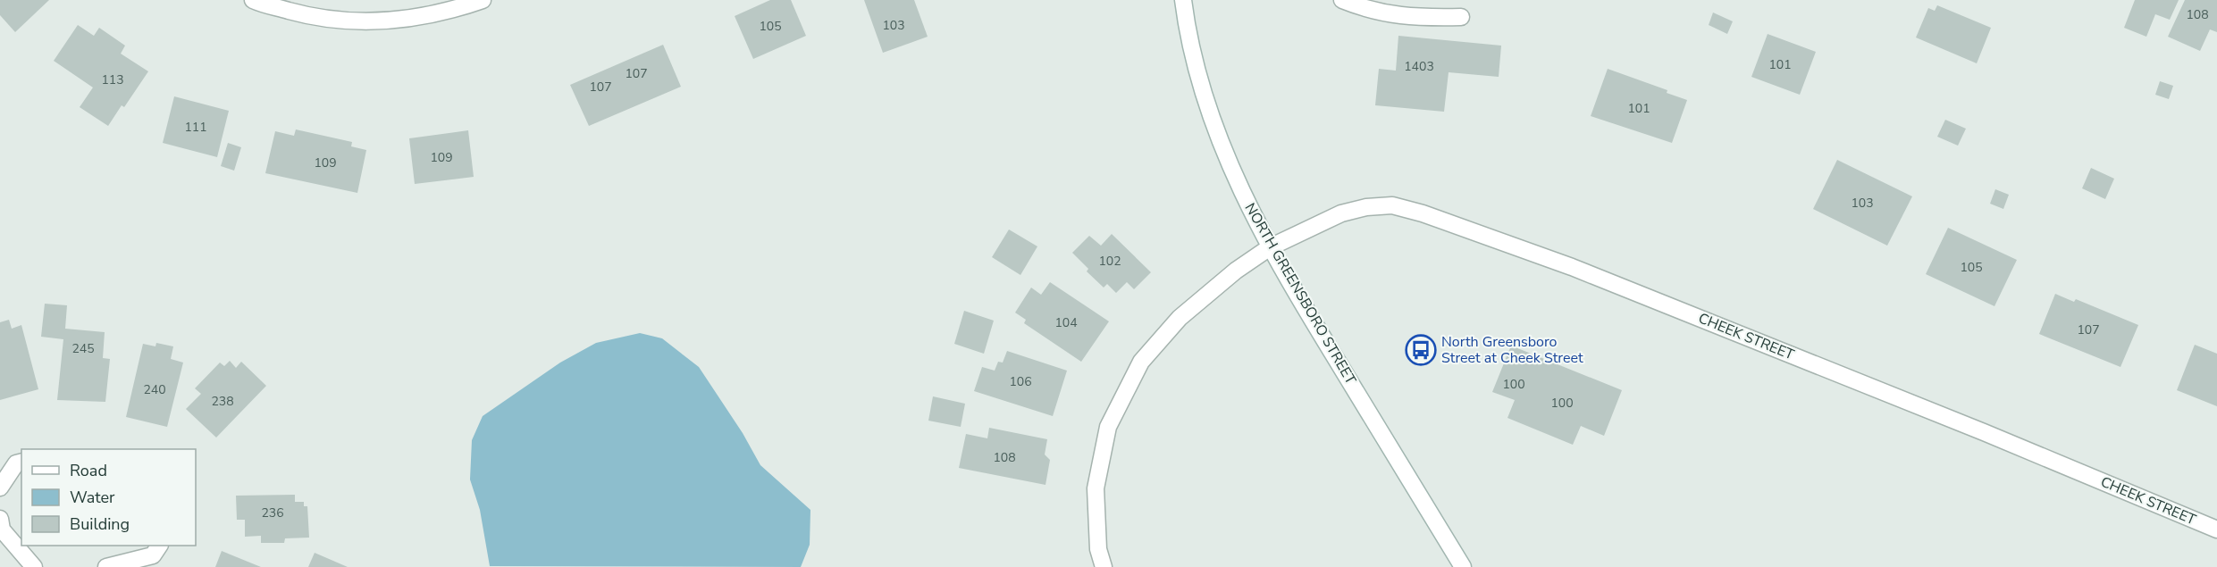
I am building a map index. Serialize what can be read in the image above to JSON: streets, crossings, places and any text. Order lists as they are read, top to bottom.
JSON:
{
  "streets": {
    "street": ["NORTH GREENSBORO STREET", "CHEEK STREET"]
  },
  "crossings": [
    ["NORTH GREENSBORO STREET", "CHEEK STREET"]
  ],
  "places": {
    "bus stop": ["North Greensboro Street at Cheek Street"]
  },
  "house_numbers": [
    "108",
    "103",
    "105",
    "101",
    "1403",
    "107",
    "113",
    "107",
    "101",
    "111",
    "109",
    "109",
    "103",
    "102",
    "105",
    "104",
    "107",
    "245",
    "106",
    "100",
    "240",
    "238",
    "100",
    "108",
    "236"
  ],
  "legend": ["Road", "Water", "Building"]
}
